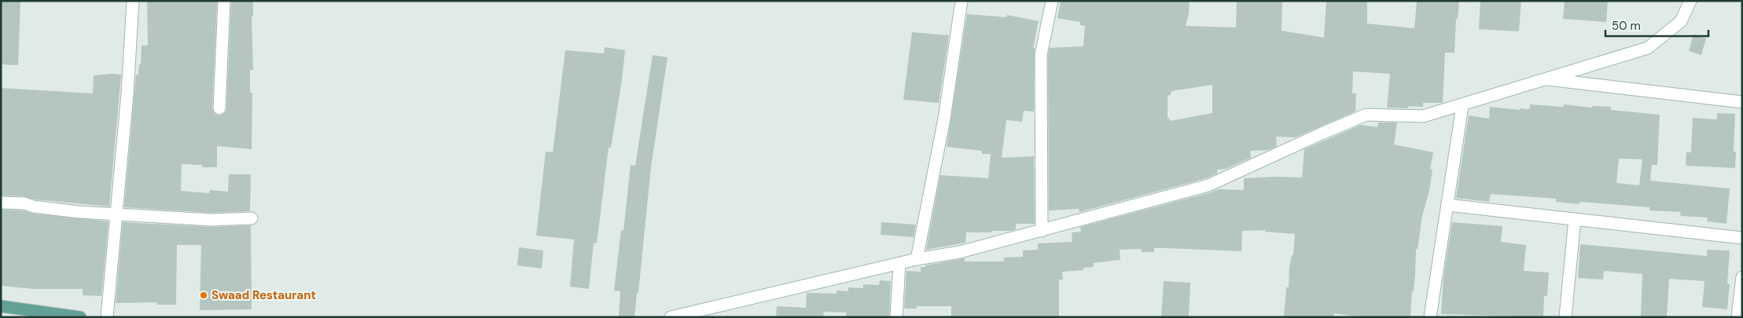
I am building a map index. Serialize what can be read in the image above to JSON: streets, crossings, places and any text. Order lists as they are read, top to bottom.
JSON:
{
  "places": ["Swaad Restaurant"],
  "scale_bar": "50 m"
}
